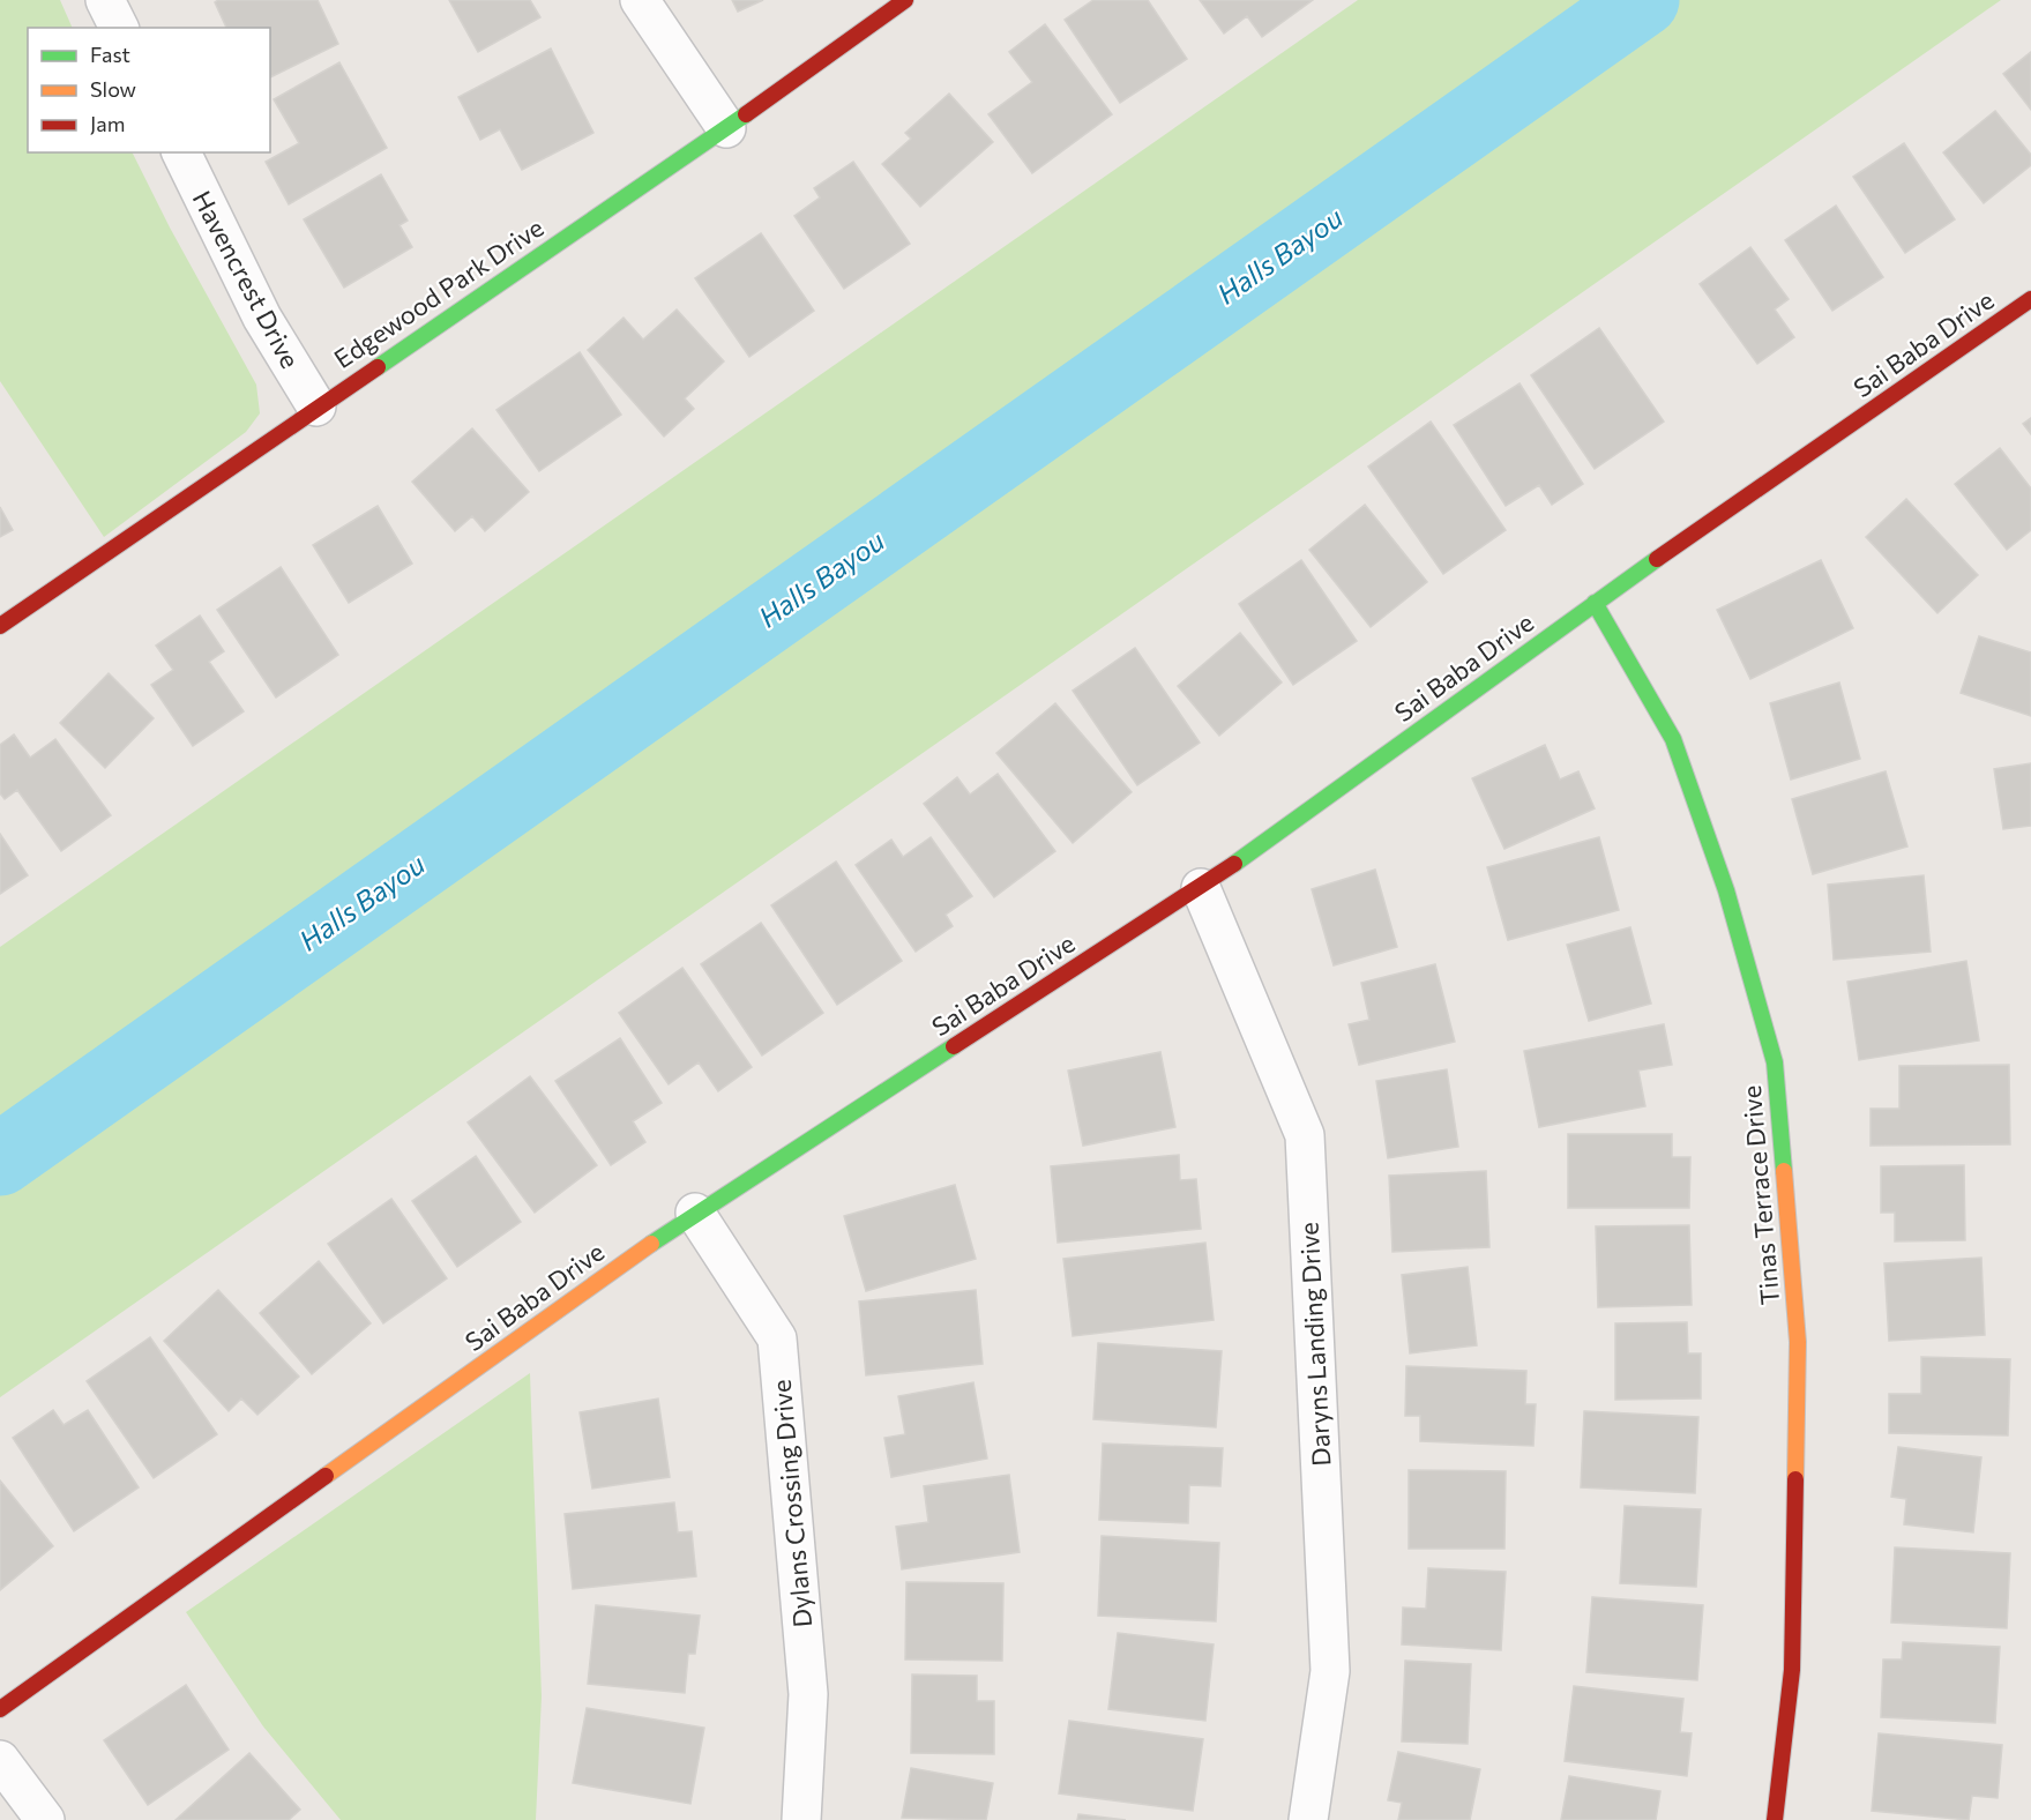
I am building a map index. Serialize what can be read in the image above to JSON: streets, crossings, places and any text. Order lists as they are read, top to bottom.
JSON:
{
  "streets": {
    "street": [
      "Havencrest Drive",
      "Edgewood Park Drive",
      "Sai Baba Drive",
      "Tinas Terrace Drive",
      "Daryns Landing Drive",
      "Dylans Crossing Drive"
    ]
  },
  "crossings": [
    ["Havencrest Drive", "Edgewood Park Drive"],
    ["Sai Baba Drive", "Tinas Terrace Drive"],
    ["Sai Baba Drive", "Daryns Landing Drive"],
    ["Sai Baba Drive", "Dylans Crossing Drive"]
  ],
  "water": ["Halls Bayou"],
  "legend": ["Fast", "Slow", "Jam"]
}
